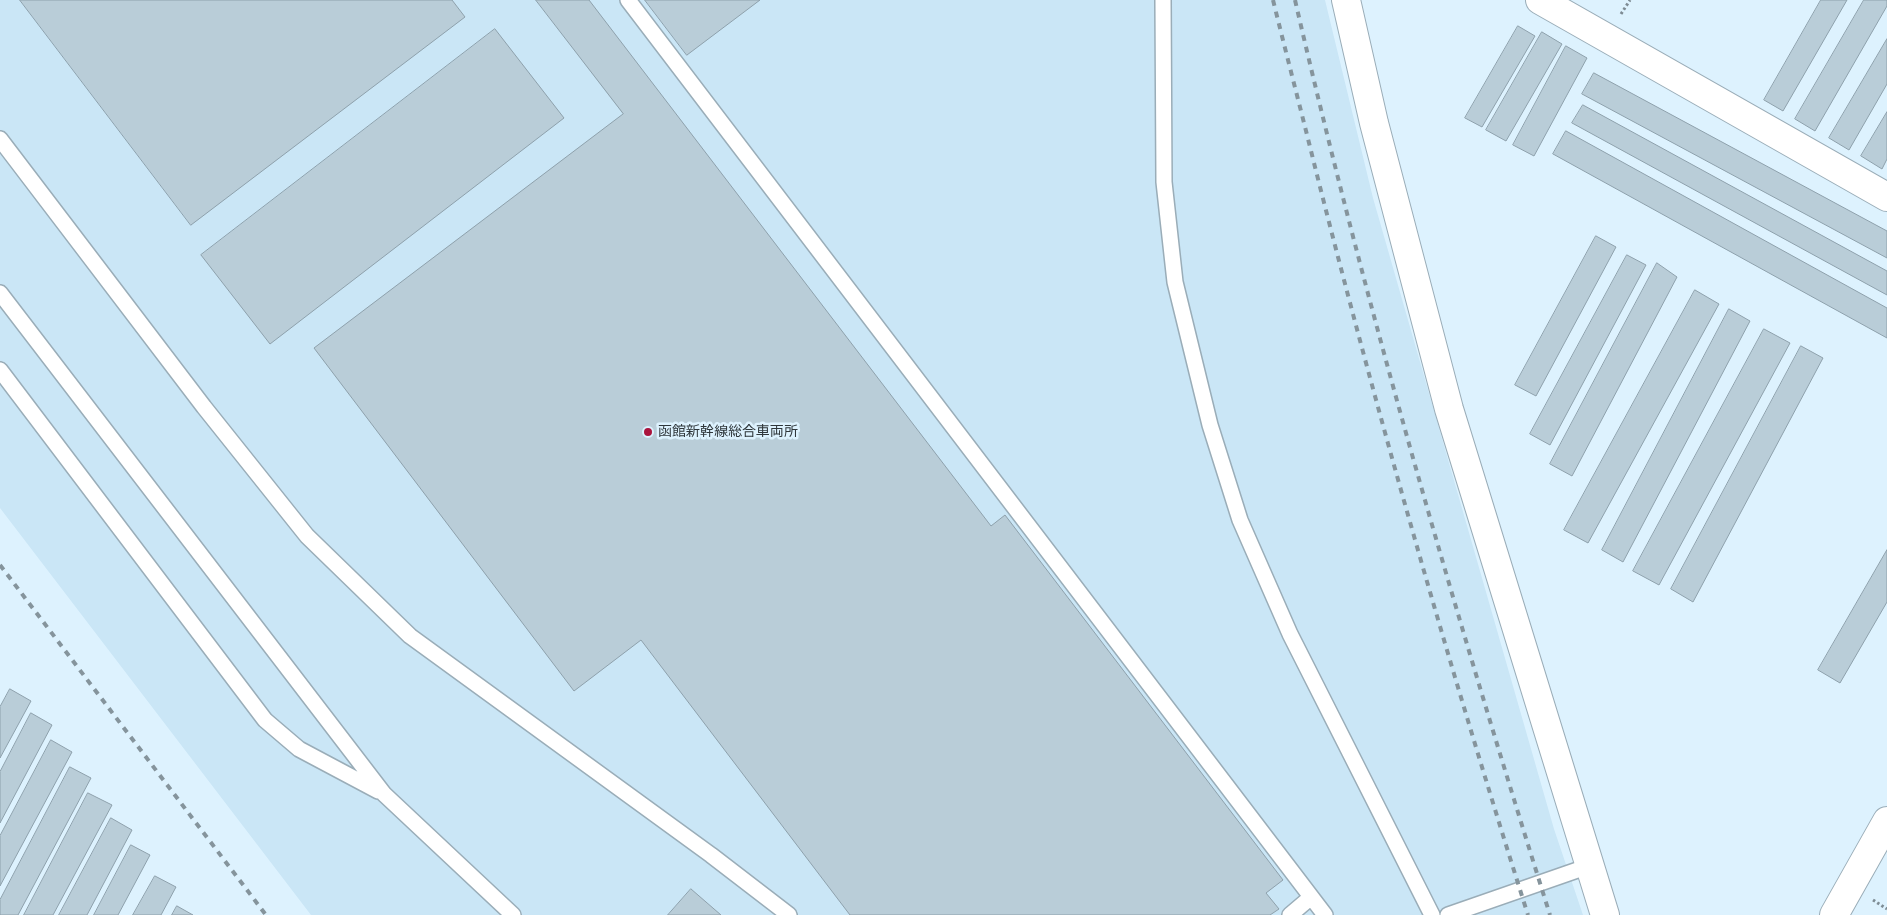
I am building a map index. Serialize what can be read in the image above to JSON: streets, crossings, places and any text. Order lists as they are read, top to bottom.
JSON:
{
  "places": ["函館新幹線総合車両所"]
}
